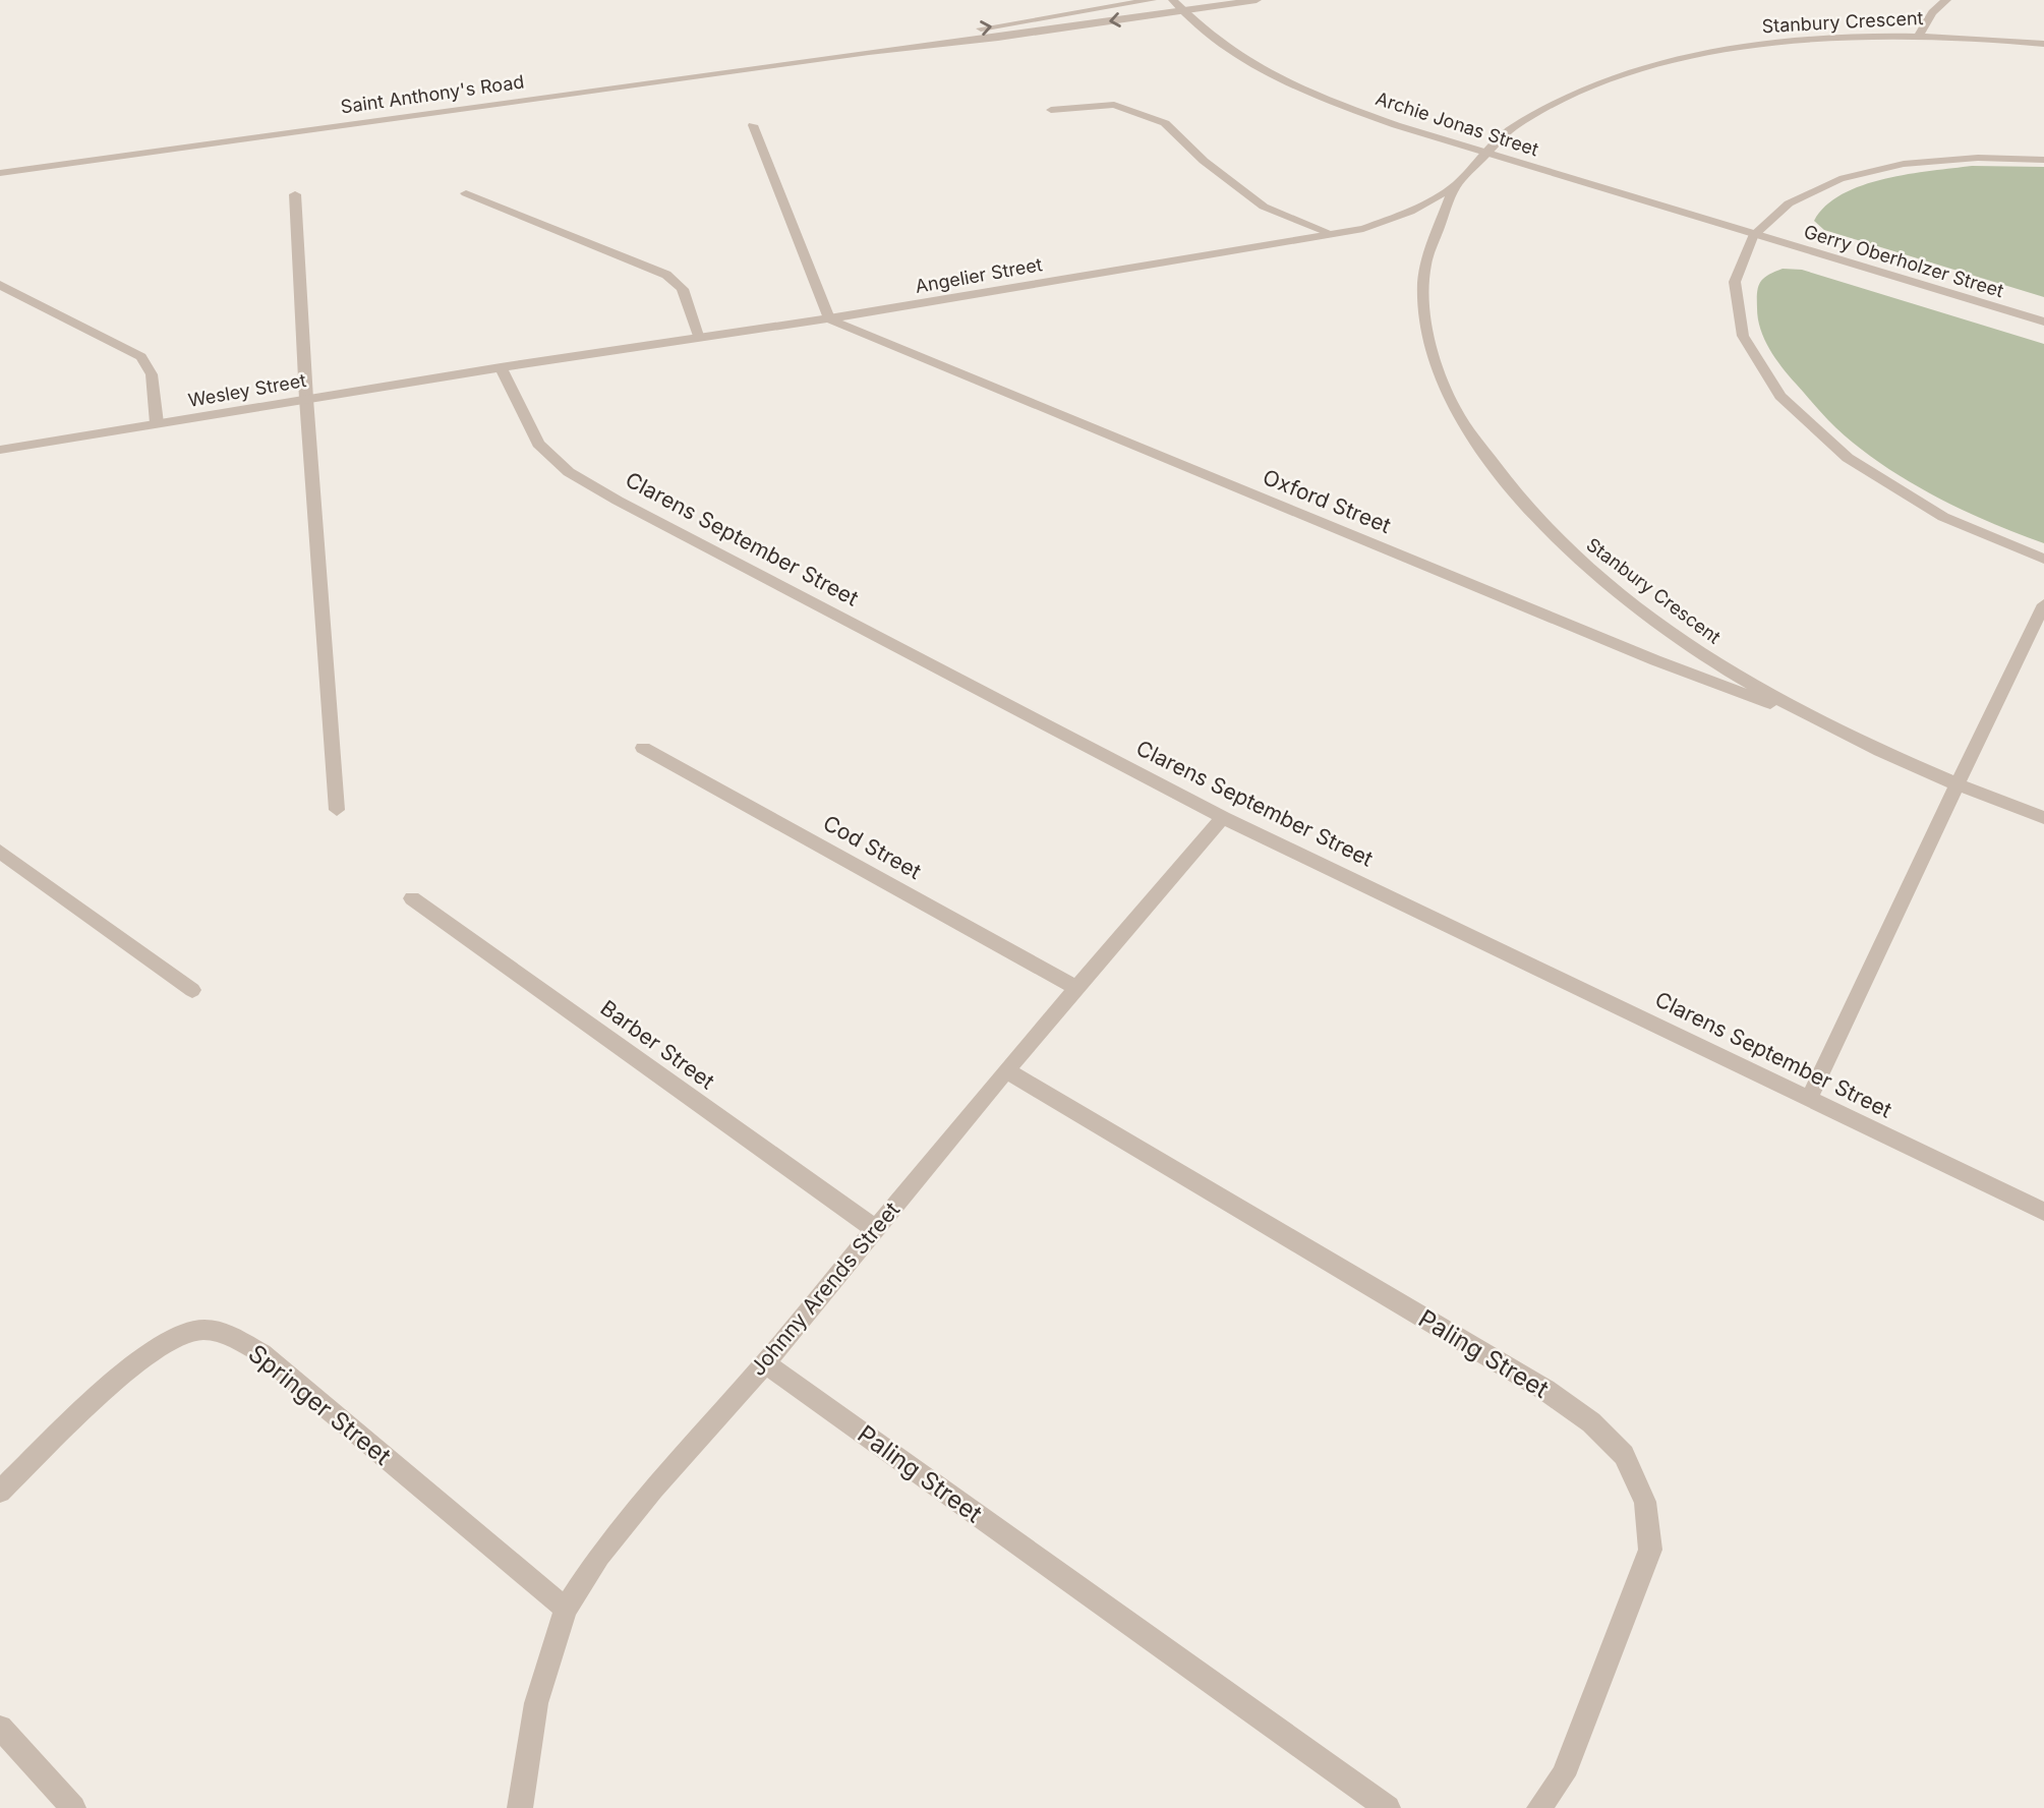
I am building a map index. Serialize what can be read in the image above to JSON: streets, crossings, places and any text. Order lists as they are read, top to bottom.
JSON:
{
  "streets": {
    "street": [
      "Stanbury Crescent",
      "Saint Anthony's Road",
      "Archie Jonas Street",
      "Gerry Oberholzer Street",
      "Angelier Street",
      "Wesley Street",
      "Oxford Street",
      "Clarens September Street",
      "Cod Street",
      "Barber Street",
      "Johnny Arends Street",
      "Paling Street",
      "Springer Street"
    ]
  },
  "crossings": [
    ["Stanbury Crescent", "Archie Jonas Street"],
    ["Stanbury Crescent", "Angelier Street"],
    ["Stanbury Crescent", "Oxford Street"],
    ["Saint Anthony's Road", "Archie Jonas Street"],
    ["Archie Jonas Street", "Gerry Oberholzer Street"],
    ["Angelier Street", "Wesley Street"],
    ["Angelier Street", "Oxford Street"],
    ["Angelier Street", "Clarens September Street"],
    ["Wesley Street", "Clarens September Street"],
    ["Clarens September Street", "Johnny Arends Street"],
    ["Cod Street", "Johnny Arends Street"],
    ["Barber Street", "Johnny Arends Street"],
    ["Johnny Arends Street", "Paling Street"],
    ["Johnny Arends Street", "Springer Street"]
  ]
}
